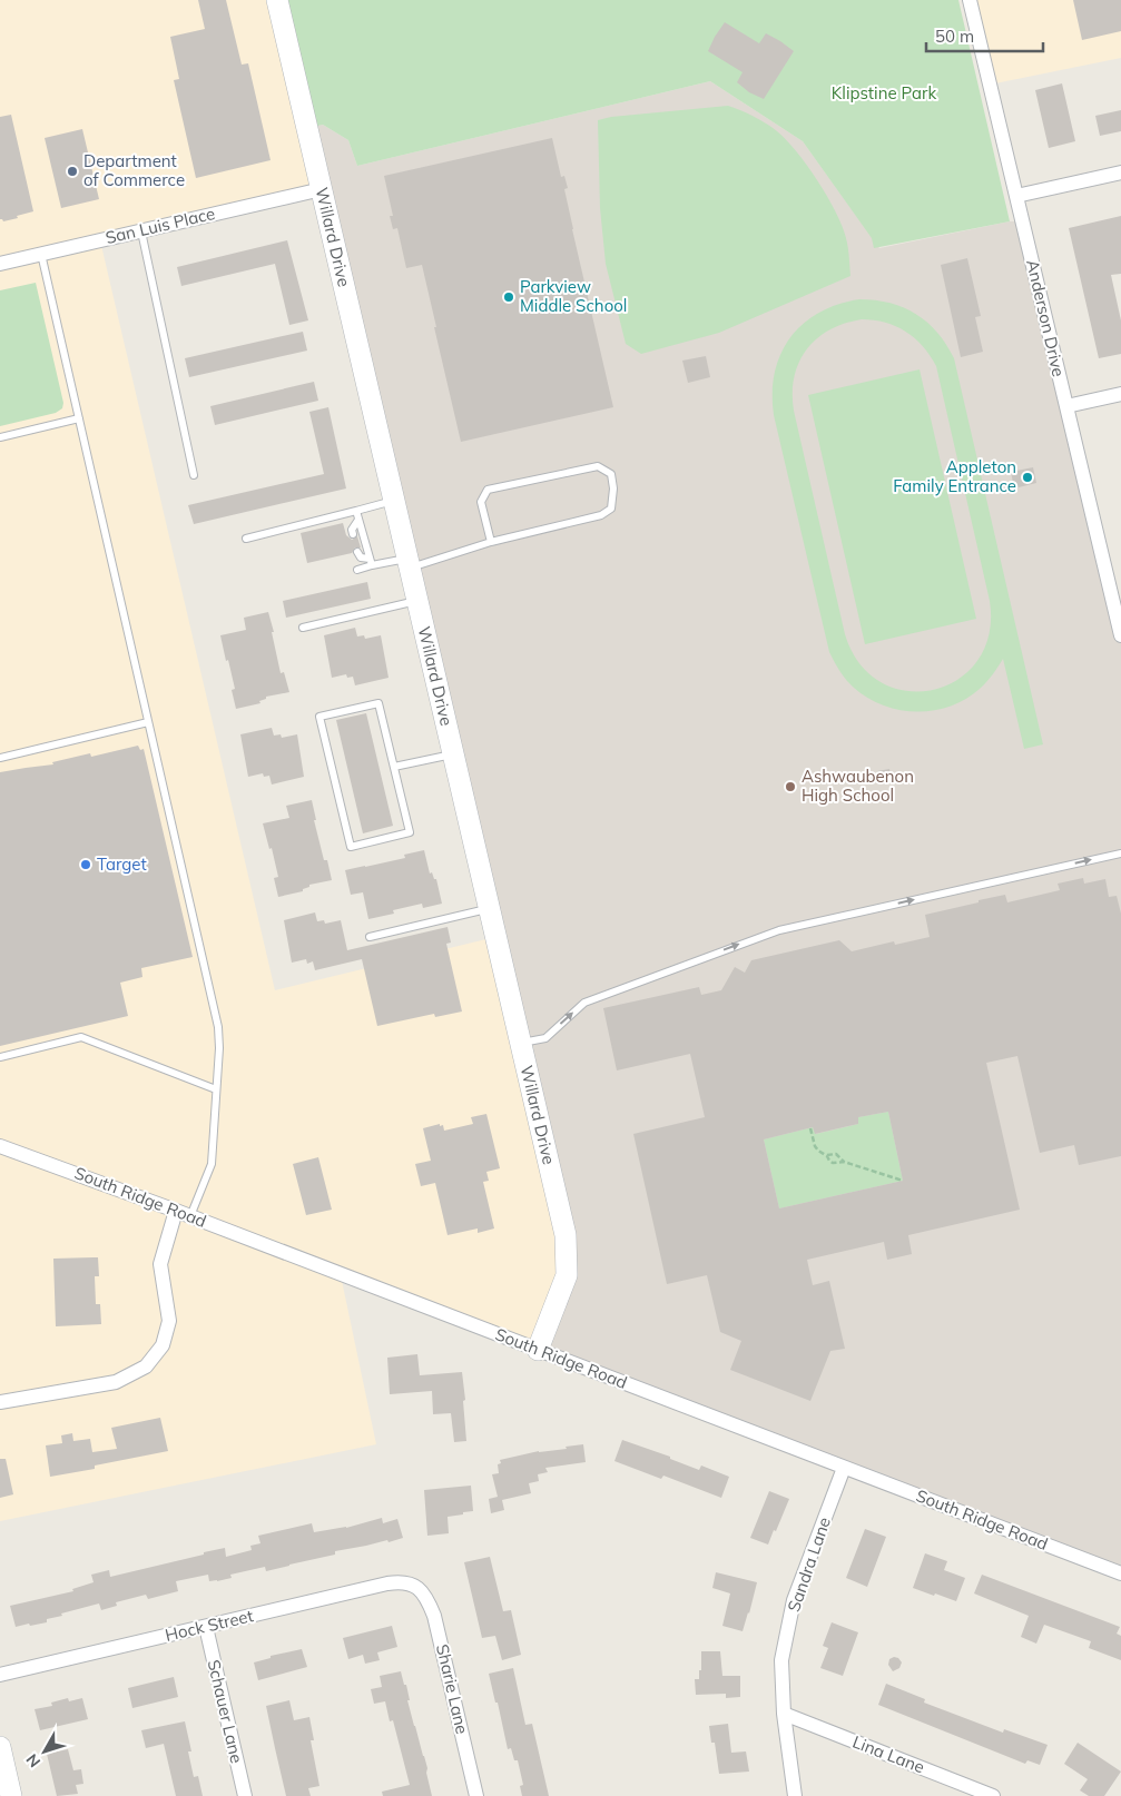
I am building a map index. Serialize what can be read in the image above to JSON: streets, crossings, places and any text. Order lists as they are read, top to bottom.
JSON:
{
  "streets": {
    "street": [
      "San Luis Place",
      "Willard Drive",
      "Anderson Drive",
      "South Ridge Road",
      "Sandra Lane",
      "Hock Street",
      "Sharie Lane",
      "Schauer Lane",
      "Lina Lane"
    ]
  },
  "crossings": [
    ["San Luis Place", "Willard Drive"],
    ["Willard Drive", "South Ridge Road"],
    ["South Ridge Road", "Sandra Lane"],
    ["Sandra Lane", "Lina Lane"],
    ["Hock Street", "Sharie Lane"],
    ["Hock Street", "Schauer Lane"]
  ],
  "parks": ["Klipstine Park"],
  "places": [
    "Department of Commerce",
    "Parkview Middle School",
    "Appleton Family Entrance",
    "Ashwaubenon High School",
    "Target"
  ],
  "scale_bar": "50 m",
  "north": "bottom left"
}
